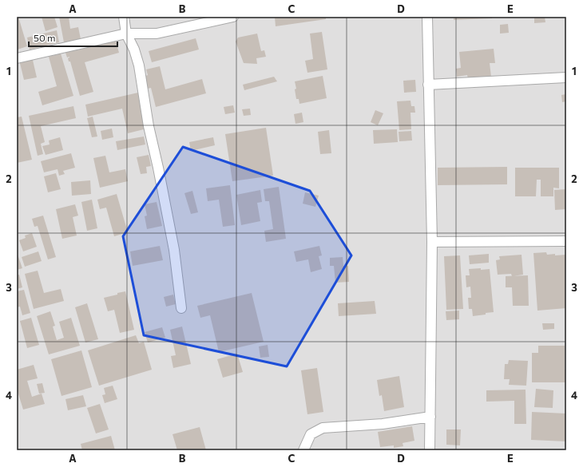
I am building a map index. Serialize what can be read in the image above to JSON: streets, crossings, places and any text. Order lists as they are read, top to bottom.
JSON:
{
  "scale_bar": "50 m",
  "grid": {
    "columns": [
      "A",
      "B",
      "C",
      "D",
      "E"
    ],
    "rows": [
      "1",
      "2",
      "3",
      "4"
    ]
  }
}
